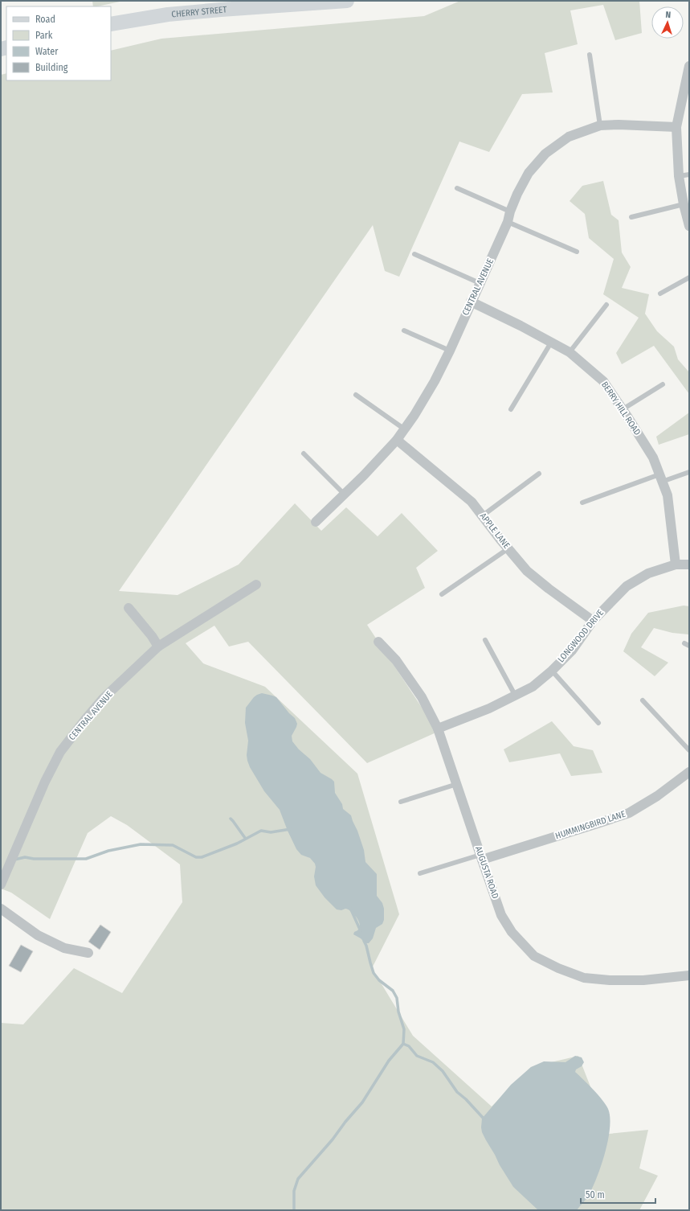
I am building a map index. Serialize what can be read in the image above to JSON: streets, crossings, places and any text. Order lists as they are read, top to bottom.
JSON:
{
  "streets": {
    "street": [
      "CHERRY STREET",
      "CENTRAL AVENUE",
      "BERRY HILL ROAD",
      "APPLE LANE",
      "LONGWOOD DRIVE",
      "HUMMINGBIRD LANE",
      "AUGUSTA ROAD"
    ]
  },
  "crossings": [
    ["CENTRAL AVENUE", "BERRY HILL ROAD"],
    ["CENTRAL AVENUE", "APPLE LANE"],
    ["BERRY HILL ROAD", "LONGWOOD DRIVE"],
    ["APPLE LANE", "LONGWOOD DRIVE"],
    ["LONGWOOD DRIVE", "AUGUSTA ROAD"],
    ["HUMMINGBIRD LANE", "AUGUSTA ROAD"]
  ],
  "legend": [
    "Road",
    "Park",
    "Water",
    "Building"
  ],
  "scale_bar": "50 m",
  "north": "top"
}
